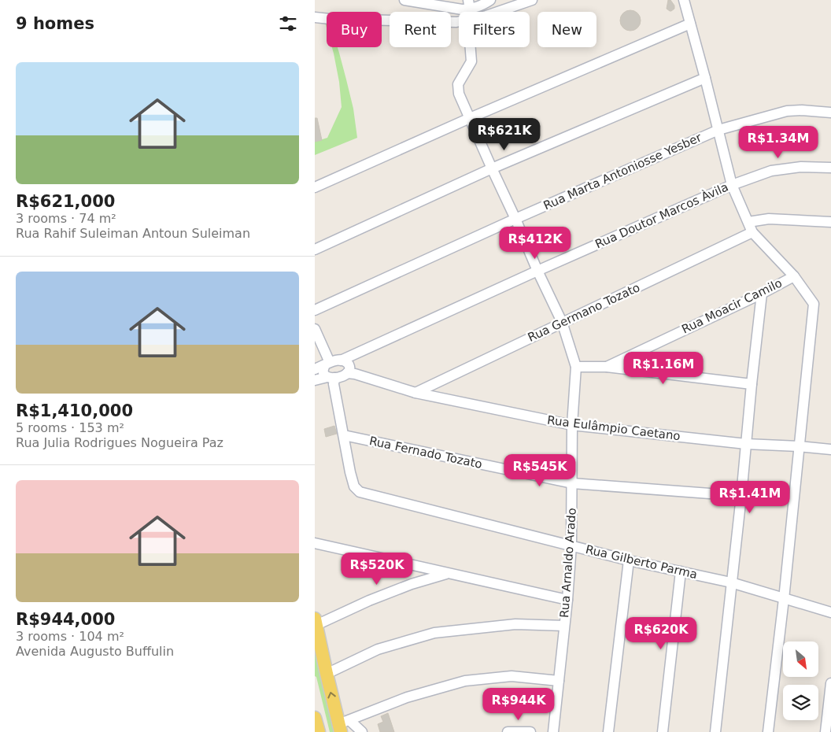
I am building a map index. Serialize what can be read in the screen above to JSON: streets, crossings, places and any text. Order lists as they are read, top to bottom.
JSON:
{
  "streets": {
    "street": [
      "Rua Marta Antoniosse Yesber",
      "Rua Doutor Marcos Àvila",
      "Rua Moacir Camilo",
      "Rua Germano Tozato",
      "Rua Eulâmpio Caetano",
      "Rua Fernado Tozato",
      "Rua Gilberto Parma",
      "Rua Arnaldo Arado"
    ]
  },
  "crossings": [
    ["Rua Marta Antoniosse Yesber", "Rua Arnaldo Arado"],
    ["Rua Doutor Marcos Àvila", "Rua Eulâmpio Caetano"],
    ["Rua Doutor Marcos Àvila", "Rua Arnaldo Arado"],
    ["Rua Germano Tozato", "Rua Eulâmpio Caetano"],
    ["Rua Germano Tozato", "Rua Arnaldo Arado"],
    ["Rua Eulâmpio Caetano", "Rua Arnaldo Arado"],
    ["Rua Fernado Tozato", "Rua Gilberto Parma"],
    ["Rua Fernado Tozato", "Rua Arnaldo Arado"],
    ["Rua Gilberto Parma", "Rua Arnaldo Arado"]
  ],
  "north": "bottom right",
  "page": {
    "heading": "9 homes",
    "chip": [
      "Buy",
      "Rent",
      "Filters",
      "New"
    ],
    "list": [
      {
        "name": "R$621,000",
        "note": "3 rooms · 74 m² · Rua Rahif Suleiman Antoun Suleiman"
      },
      {
        "name": "R$1,410,000",
        "note": "5 rooms · 153 m² · Rua Julia Rodrigues Nogueira Paz"
      },
      {
        "name": "R$944,000",
        "note": "3 rooms · 104 m² · Avenida Augusto Buffulin"
      }
    ],
    "price": [
      "R$621K",
      "R$1.34M",
      "R$412K",
      "R$1.16M",
      "R$545K",
      "R$1.41M",
      "R$520K",
      "R$620K",
      "R$944K"
    ]
  }
}
